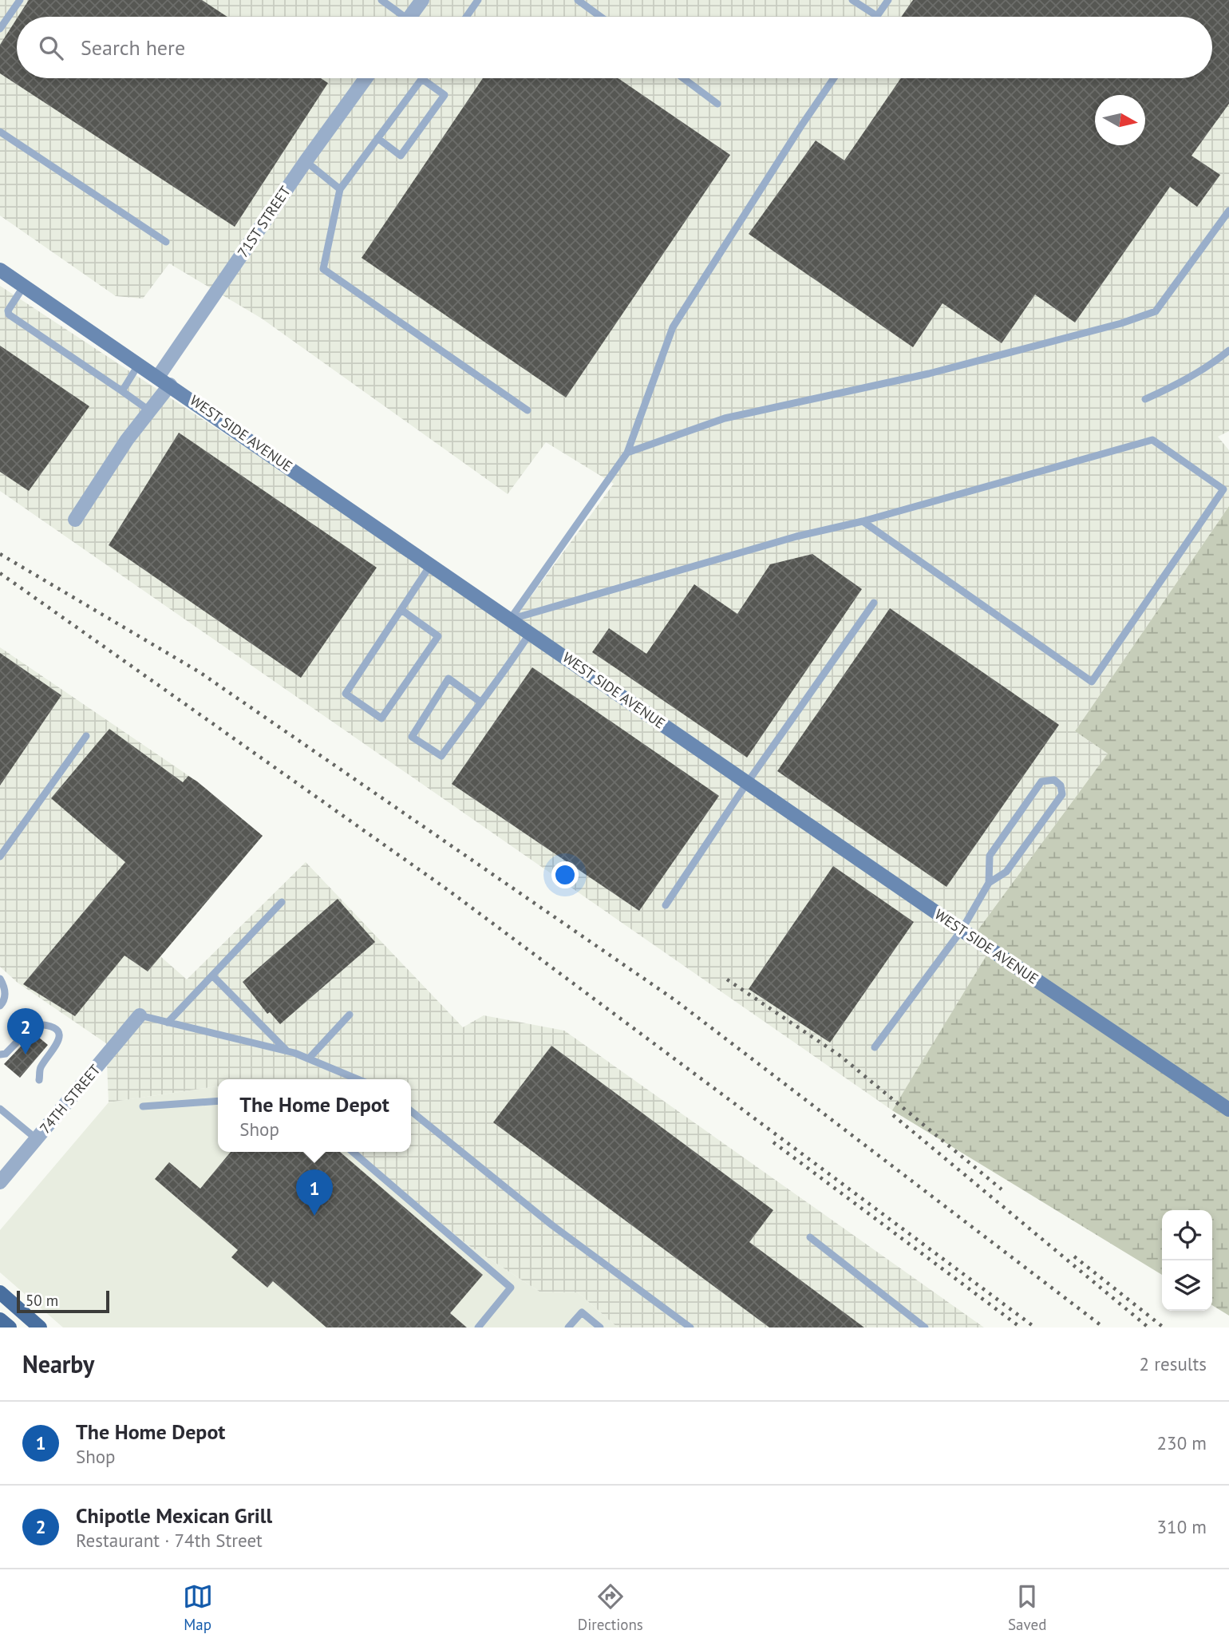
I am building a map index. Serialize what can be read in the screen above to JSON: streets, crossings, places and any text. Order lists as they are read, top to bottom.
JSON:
{
  "streets": {
    "street": ["71ST STREET", "WEST SIDE AVENUE", "74TH STREET"]
  },
  "crossings": [
    ["71ST STREET", "WEST SIDE AVENUE"]
  ],
  "scale_bar": "50 m",
  "north": "right",
  "page": {
    "search": "Search here",
    "pins": ["2", "1"],
    "popup": ["The Home Depot", "Shop"],
    "scale": "50 m",
    "heading": ["Nearby", "2 results"],
    "list": [
      {
        "mark": "1",
        "name": "The Home Depot",
        "note": "Shop",
        "value": "230 m"
      },
      {
        "mark": "2",
        "name": "Chipotle Mexican Grill",
        "note": "Restaurant · 74th Street",
        "value": "310 m"
      }
    ],
    "nav": ["Map", "Directions", "Saved"]
  }
}
